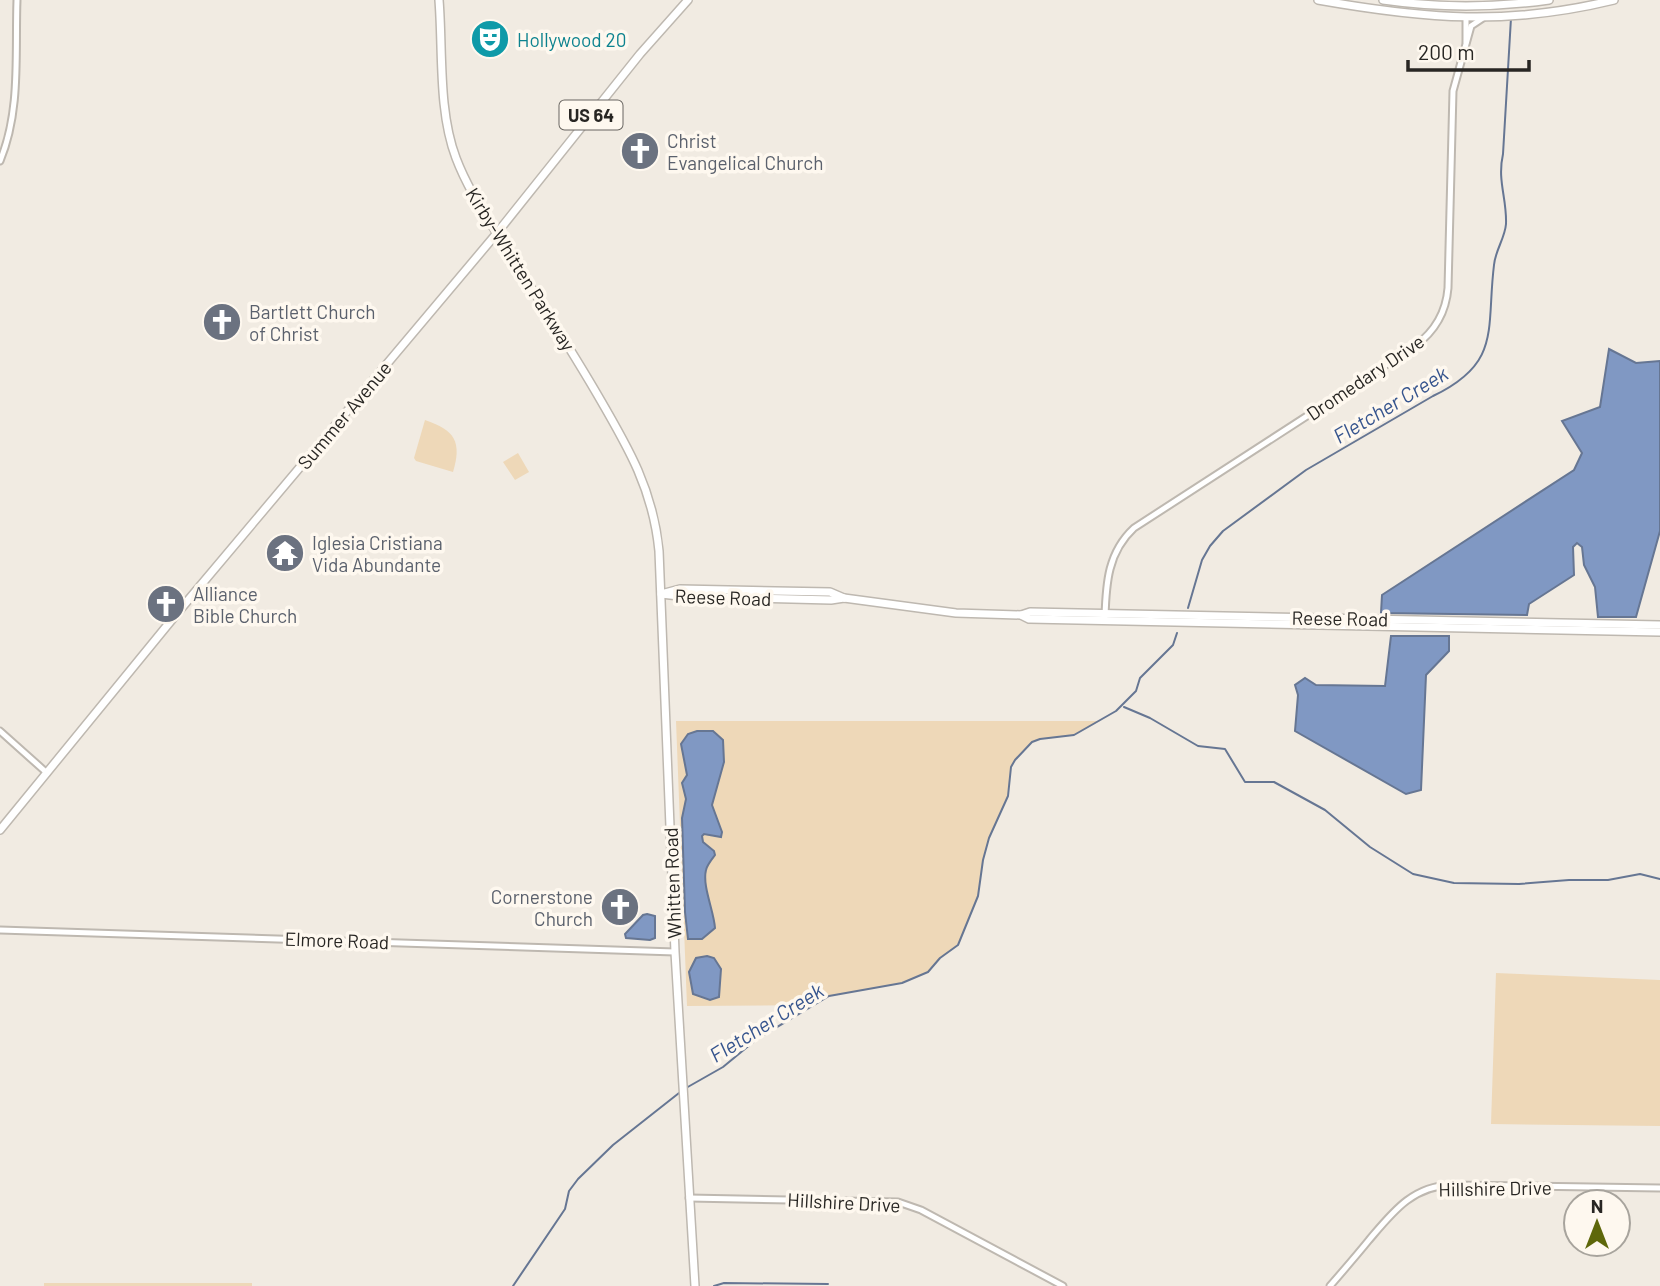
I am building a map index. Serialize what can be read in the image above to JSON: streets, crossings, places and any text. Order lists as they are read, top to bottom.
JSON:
{
  "streets": {
    "main road": [
      "US 64",
      "Kirby-Whitten Parkway",
      "Summer Avenue",
      "Reese Road",
      "Whitten Road"
    ],
    "street": ["Dromedary Drive", "Elmore Road", "Hillshire Drive"]
  },
  "crossings": [
    ["Kirby-Whitten Parkway", "Summer Avenue"],
    ["Kirby-Whitten Parkway", "Whitten Road"],
    ["Dromedary Drive", "Reese Road"],
    ["Reese Road", "Whitten Road"],
    ["Whitten Road", "Elmore Road"],
    ["Whitten Road", "Hillshire Drive"]
  ],
  "water": ["Fletcher Creek"],
  "places": {
    "theatre": ["Hollywood 20"],
    "church": [
      "Christ Evangelical Church",
      "Bartlett Church of Christ",
      "Alliance Bible Church",
      "Cornerstone Church"
    ],
    "temple": ["Iglesia Cristiana Vida Abundante"]
  },
  "scale_bar": "200 m",
  "north": "top"
}
